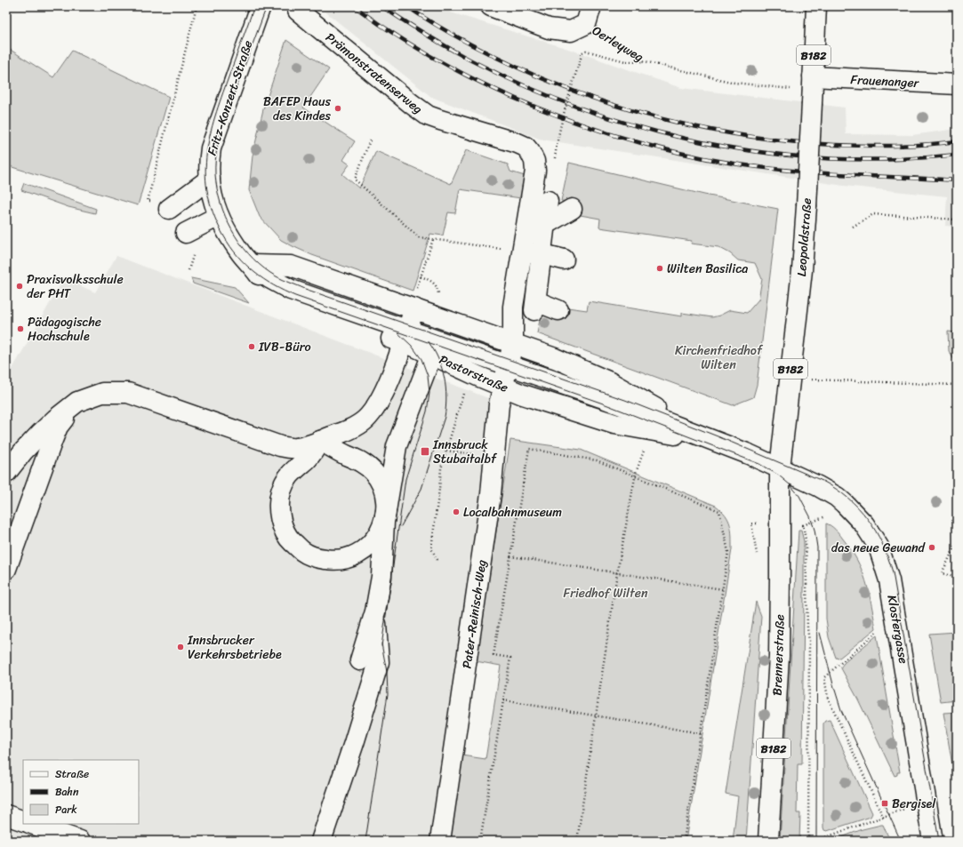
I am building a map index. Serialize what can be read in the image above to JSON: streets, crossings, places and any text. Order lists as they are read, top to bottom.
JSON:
{
  "streets": {
    "street": [
      "Oerleyweg",
      "B182",
      "Prämonstratenserweg",
      "Frauenanger",
      "Fritz-Konzert-Straße",
      "Leopoldstraße",
      "Pastorstraße",
      "Pater-Reinisch-Weg",
      "Klostergasse",
      "Brennerstraße"
    ]
  },
  "crossings": [
    ["Oerleyweg", "Frauenanger"],
    ["Oerleyweg", "Leopoldstraße"],
    ["Frauenanger", "Leopoldstraße"],
    ["Fritz-Konzert-Straße", "Pastorstraße"],
    ["Leopoldstraße", "Pastorstraße"],
    ["Leopoldstraße", "Klostergasse"],
    ["Leopoldstraße", "Brennerstraße"],
    ["Pastorstraße", "Pater-Reinisch-Weg"],
    ["Pastorstraße", "Klostergasse"],
    ["Pastorstraße", "Brennerstraße"],
    ["Klostergasse", "Brennerstraße"]
  ],
  "parks": ["Kirchenfriedhof Wilten", "Friedhof Wilten"],
  "places": {
    "other": [
      "BAFEP Haus des Kindes",
      "Wilten Basilica",
      "Praxisvolksschule der PHT",
      "Pädagogische Hochschule",
      "IVB-Büro",
      "Localbahnmuseum",
      "das neue Gewand",
      "Innsbrucker Verkehrsbetriebe"
    ],
    "transit": ["Innsbruck Stubaitalbf", "Bergisel"]
  },
  "legend": ["Straße", "Bahn", "Park"]
}
